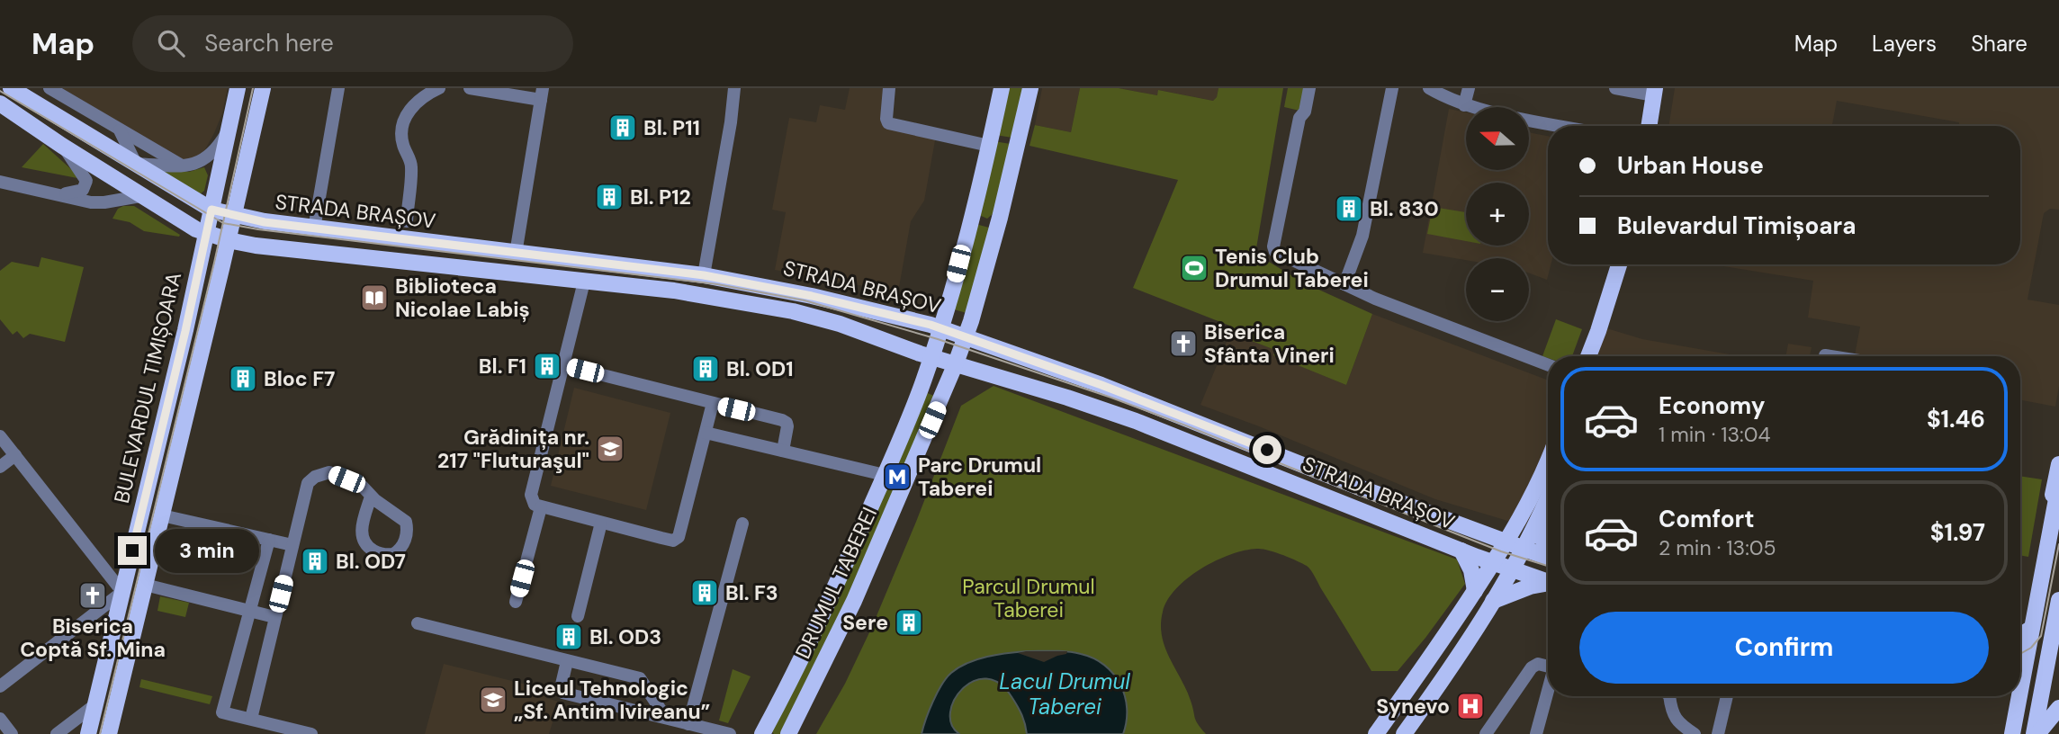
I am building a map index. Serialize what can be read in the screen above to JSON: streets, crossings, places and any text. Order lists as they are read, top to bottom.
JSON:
{
  "streets": {
    "main road": ["STRADA BRAȘOV", "BULEVARDUL TIMIȘOARA", "DRUMUL TABEREI"]
  },
  "crossings": [
    ["STRADA BRAȘOV", "BULEVARDUL TIMIȘOARA"],
    ["STRADA BRAȘOV", "DRUMUL TABEREI"]
  ],
  "water": ["Lacul Drumul Taberei"],
  "parks": ["Parcul Drumul Taberei"],
  "places": {
    "building": [
      "Bl. P11",
      "Bl. P12",
      "Bl. 830",
      "Bl. F1",
      "Bl. OD1",
      "Bloc F7",
      "Bl. OD7",
      "Bl. F3",
      "Sere",
      "Bl. OD3"
    ],
    "sports": ["Tenis Club Drumul Taberei"],
    "library": ["Biblioteca Nicolae Labiș"],
    "church": ["Biserica Sfânta Vineri", "Biserica Coptă Sf. Mina"],
    "school or university": ["Grădinița nr. 217 \"Fluturaşul\"", "Liceul Tehnologic „Sf. Antim Ivireanu”"],
    "metro station": ["Parc Drumul Taberei"],
    "hospital": ["Synevo"]
  },
  "north": "left",
  "page": {
    "header": "Map",
    "search": "Search here",
    "nav": ["Map", "Layers", "Share"],
    "map_buttons": ["+", "−"],
    "banner": ["Urban House", "Bulevardul Timișoara"],
    "list": [
      {
        "name": "Economy",
        "note": "1 min · 13:04",
        "value": "$1.46"
      },
      {
        "name": "Comfort",
        "note": "2 min · 13:05",
        "value": "$1.97"
      }
    ],
    "bubble": "3 min",
    "buttons": "Confirm"
  }
}
